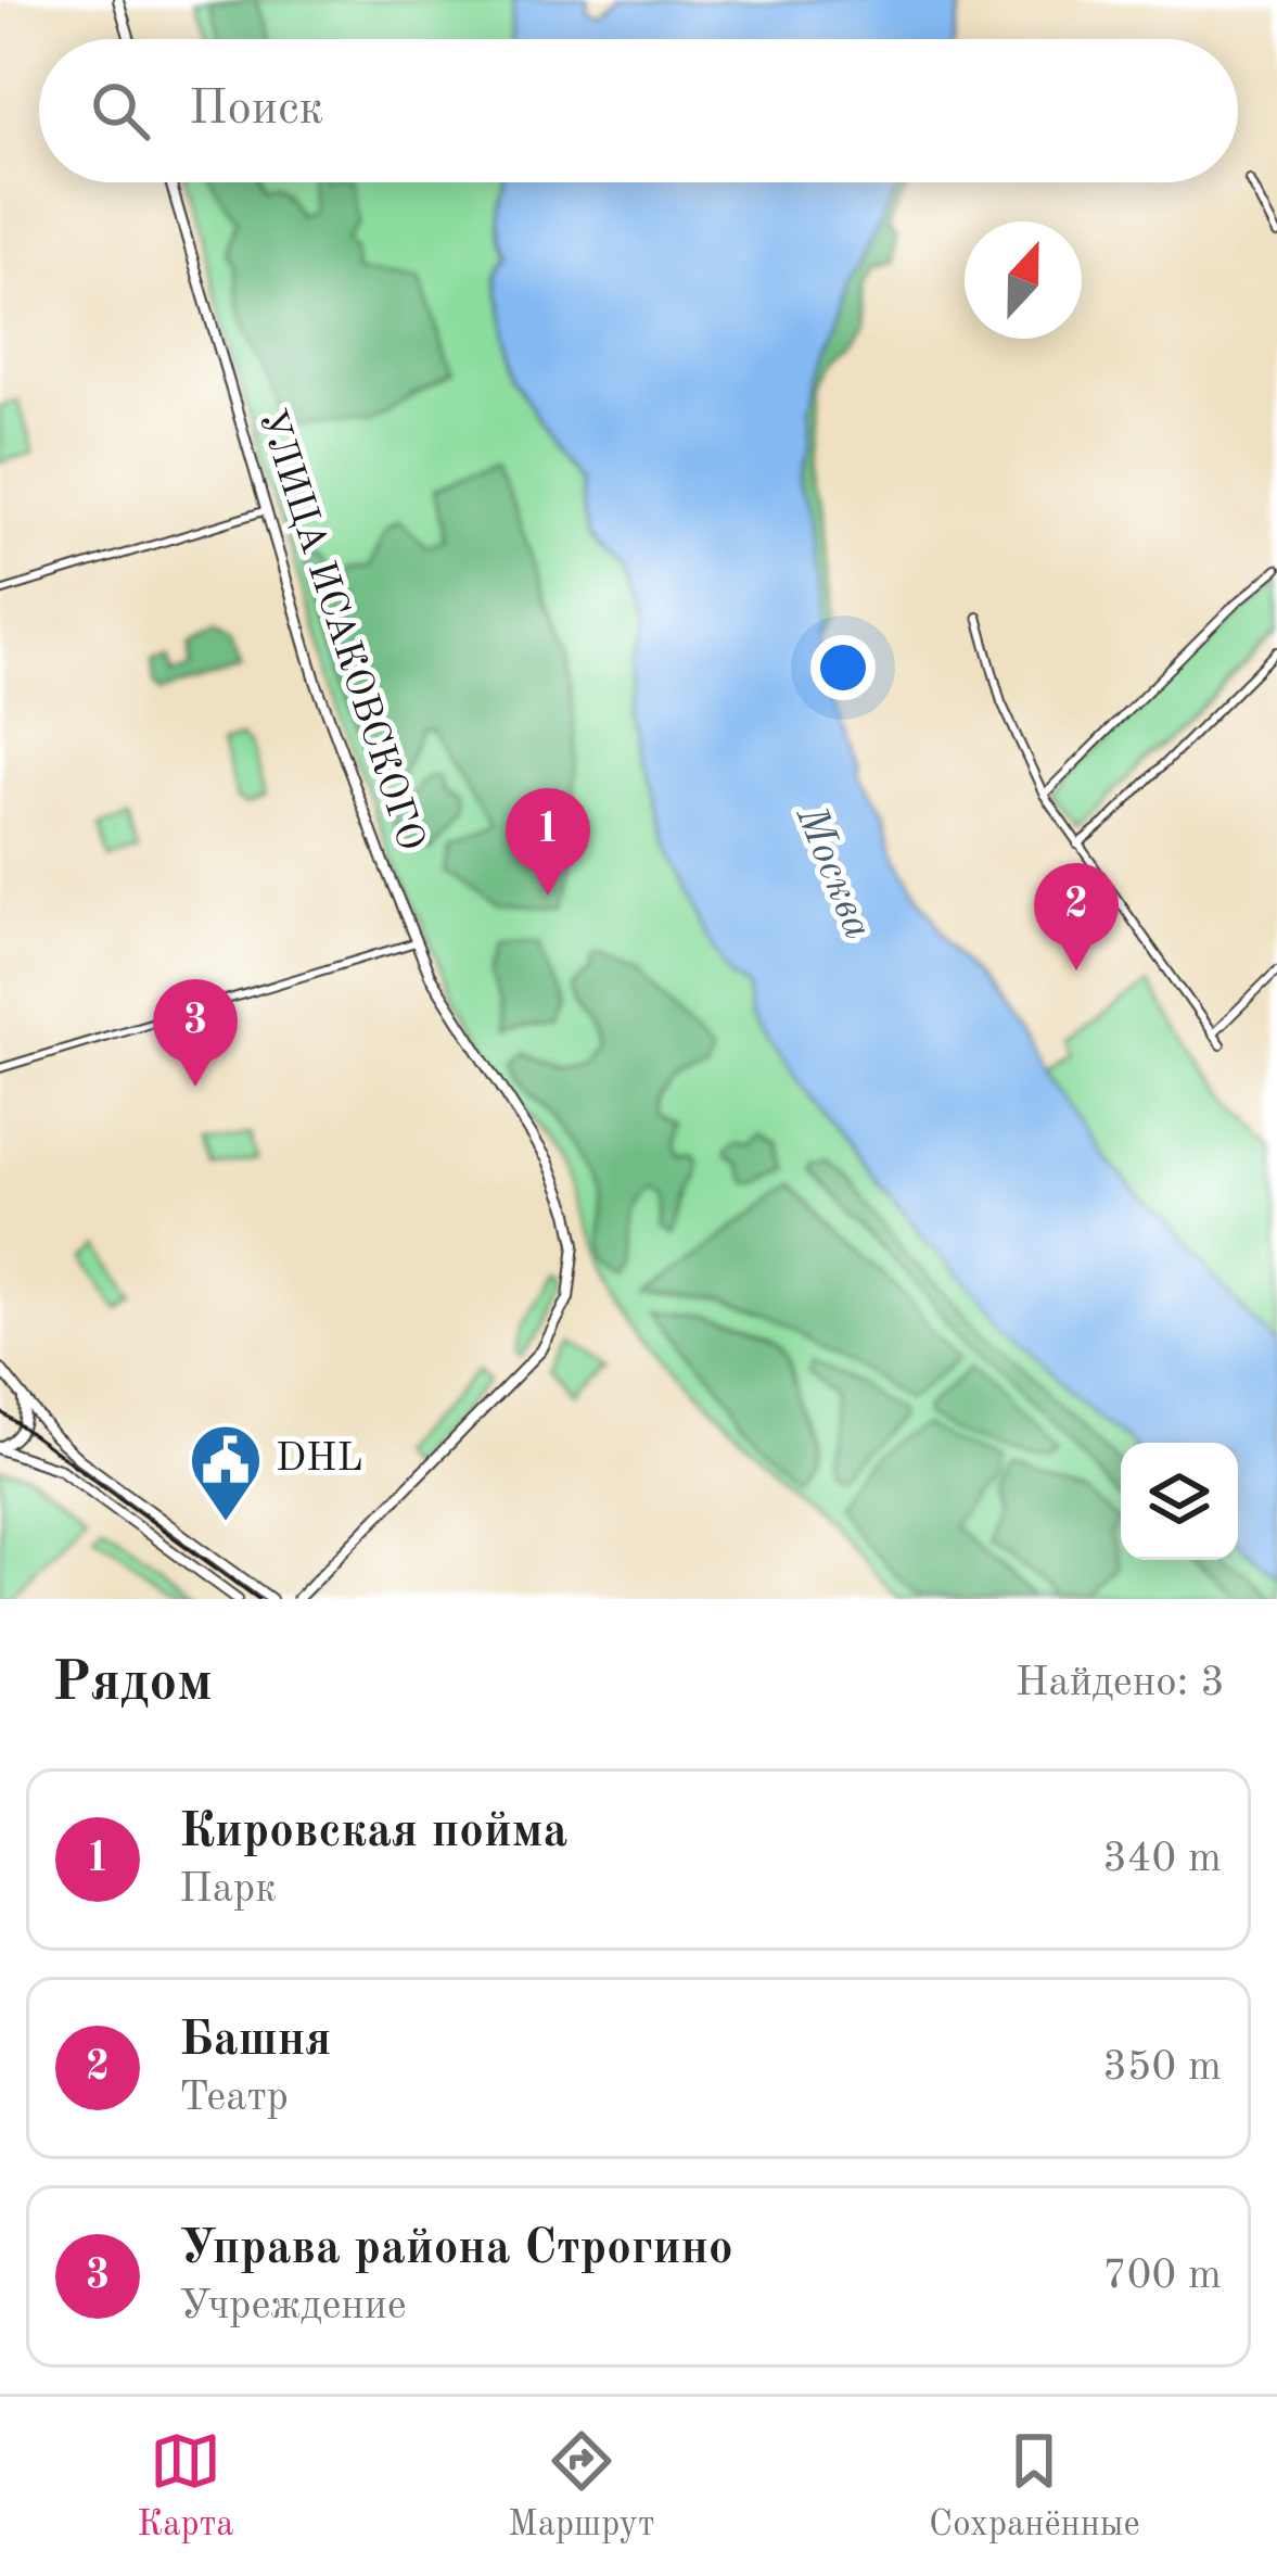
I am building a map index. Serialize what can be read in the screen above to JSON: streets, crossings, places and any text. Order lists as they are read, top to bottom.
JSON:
{
  "streets": {
    "street": ["УЛИЦА ИСАКОВСКОГО"]
  },
  "water": ["Москва"],
  "places": {
    "public building": ["DHL"]
  },
  "north": "top",
  "page": {
    "search": "Поиск",
    "pins": ["1", "2", "3"],
    "heading": ["Рядом", "Найдено: 3"],
    "list": [
      {
        "mark": "1",
        "name": "Кировская пойма",
        "note": "Парк",
        "value": "340 m"
      },
      {
        "mark": "2",
        "name": "Башня",
        "note": "Театр",
        "value": "350 m"
      },
      {
        "mark": "3",
        "name": "Управа района Строгино",
        "note": "Учреждение",
        "value": "700 m"
      }
    ],
    "nav": ["Карта", "Маршрут", "Сохранённые"]
  }
}
